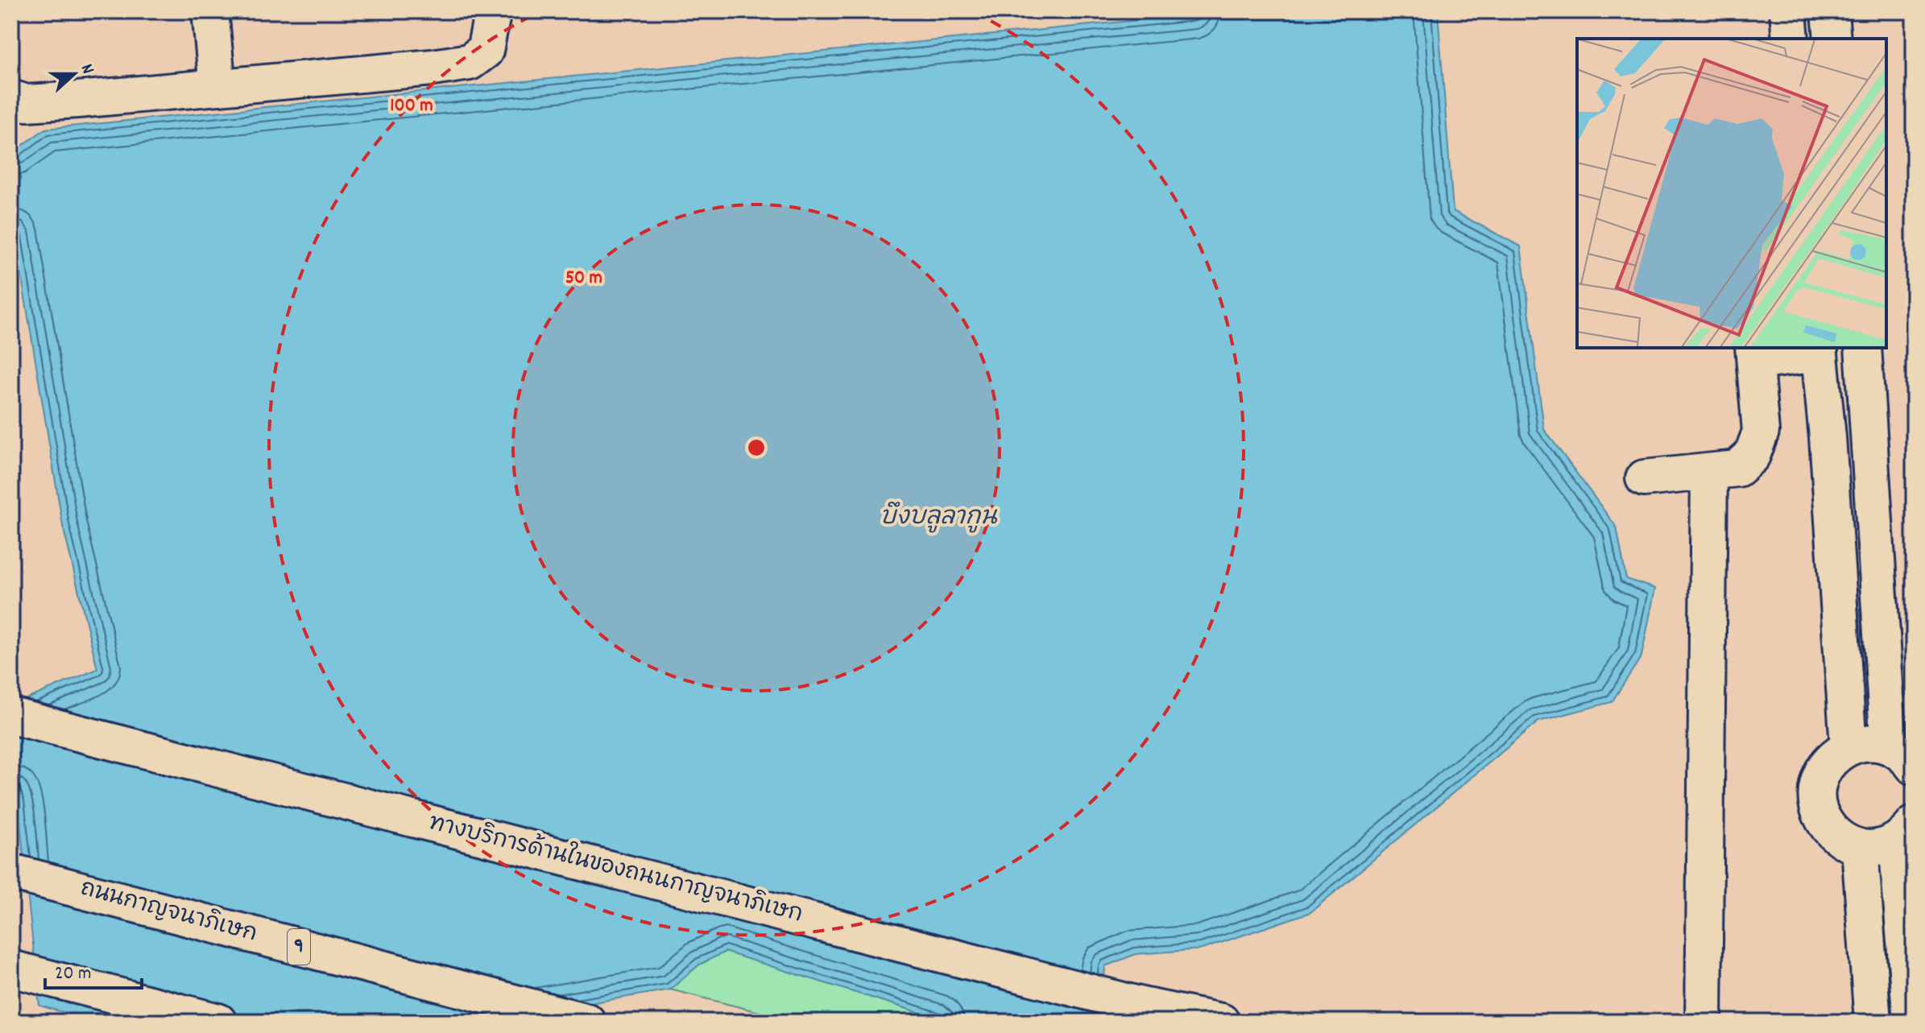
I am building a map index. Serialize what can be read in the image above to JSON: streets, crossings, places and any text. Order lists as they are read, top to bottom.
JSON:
{
  "streets": {
    "main road": ["ทางบริการด้านในของถนนกาญจนาภิเษก", "ถนนกาญจนาภิเษก", "9"]
  },
  "water": ["บึงบลูลากูน"],
  "scale_bar": "20 m",
  "north": "right",
  "rings": ["100 m", "50 m"]
}
